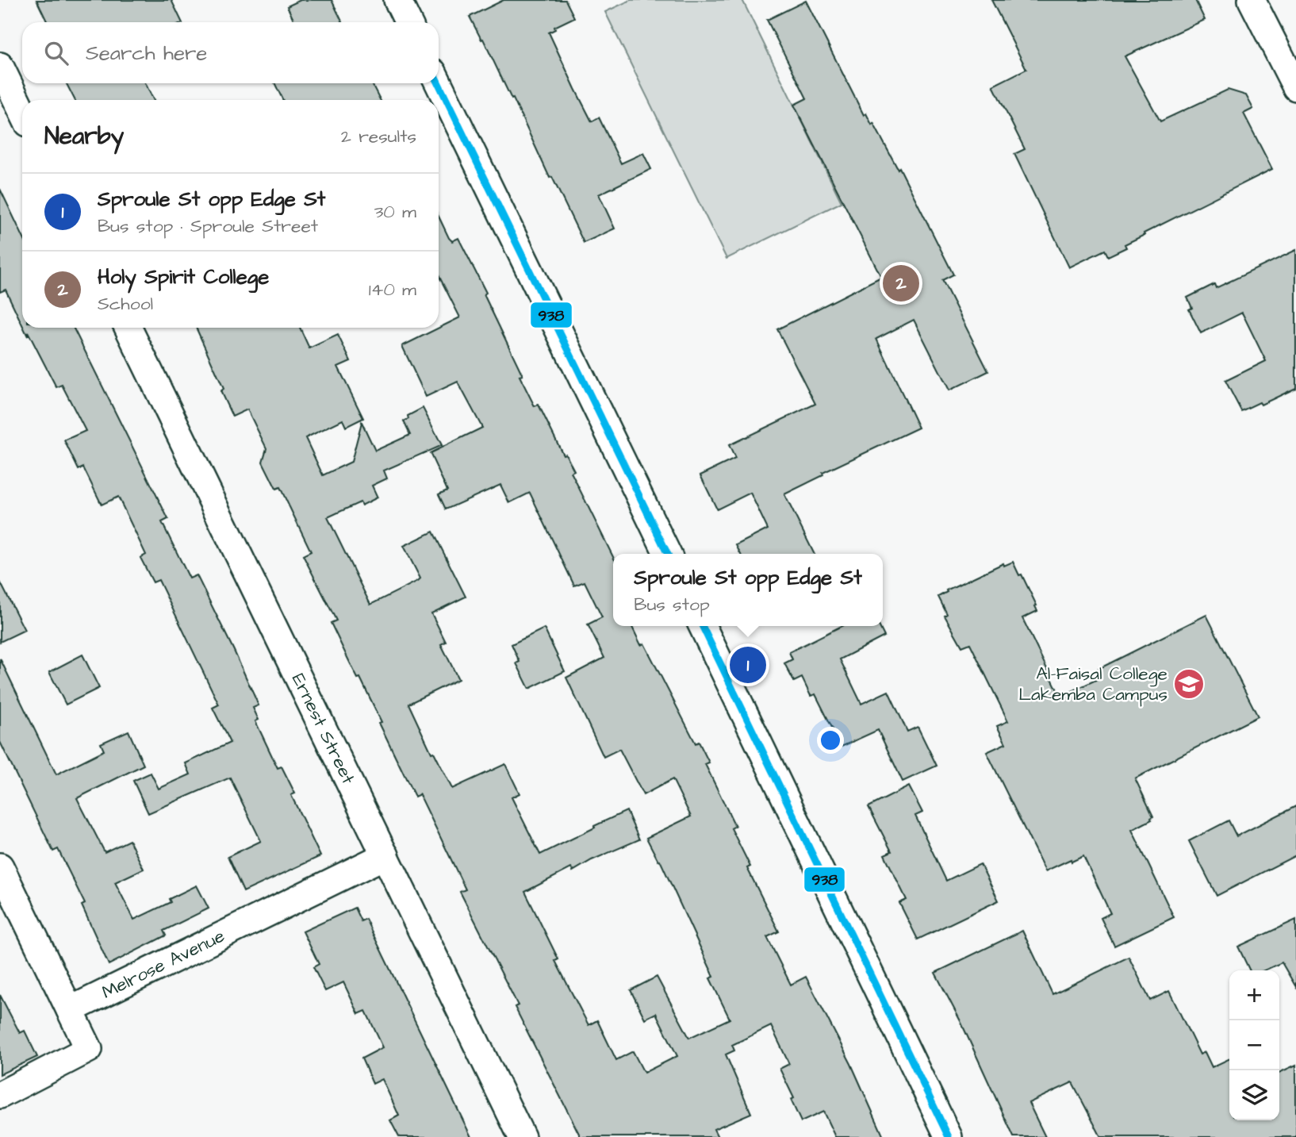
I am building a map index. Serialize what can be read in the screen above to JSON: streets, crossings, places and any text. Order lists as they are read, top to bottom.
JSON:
{
  "streets": {
    "street": ["Ernest Street", "Melrose Avenue"]
  },
  "crossings": [
    ["Ernest Street", "Melrose Avenue"]
  ],
  "places": {
    "school or university": ["Al-Faisal College Lakemba Campus"]
  },
  "lines": ["transit line 938"],
  "page": {
    "search": "Search here",
    "heading": ["Nearby", "2 results"],
    "list": [
      {
        "mark": "1",
        "name": "Sproule St opp Edge St",
        "note": "Bus stop · Sproule Street",
        "value": "30 m"
      },
      {
        "mark": "2",
        "name": "Holy Spirit College",
        "note": "School",
        "value": "140 m"
      }
    ],
    "pins": ["2", "1"],
    "popup": ["Sproule St opp Edge St", "Bus stop"],
    "map_buttons": ["+", "−"]
  }
}
